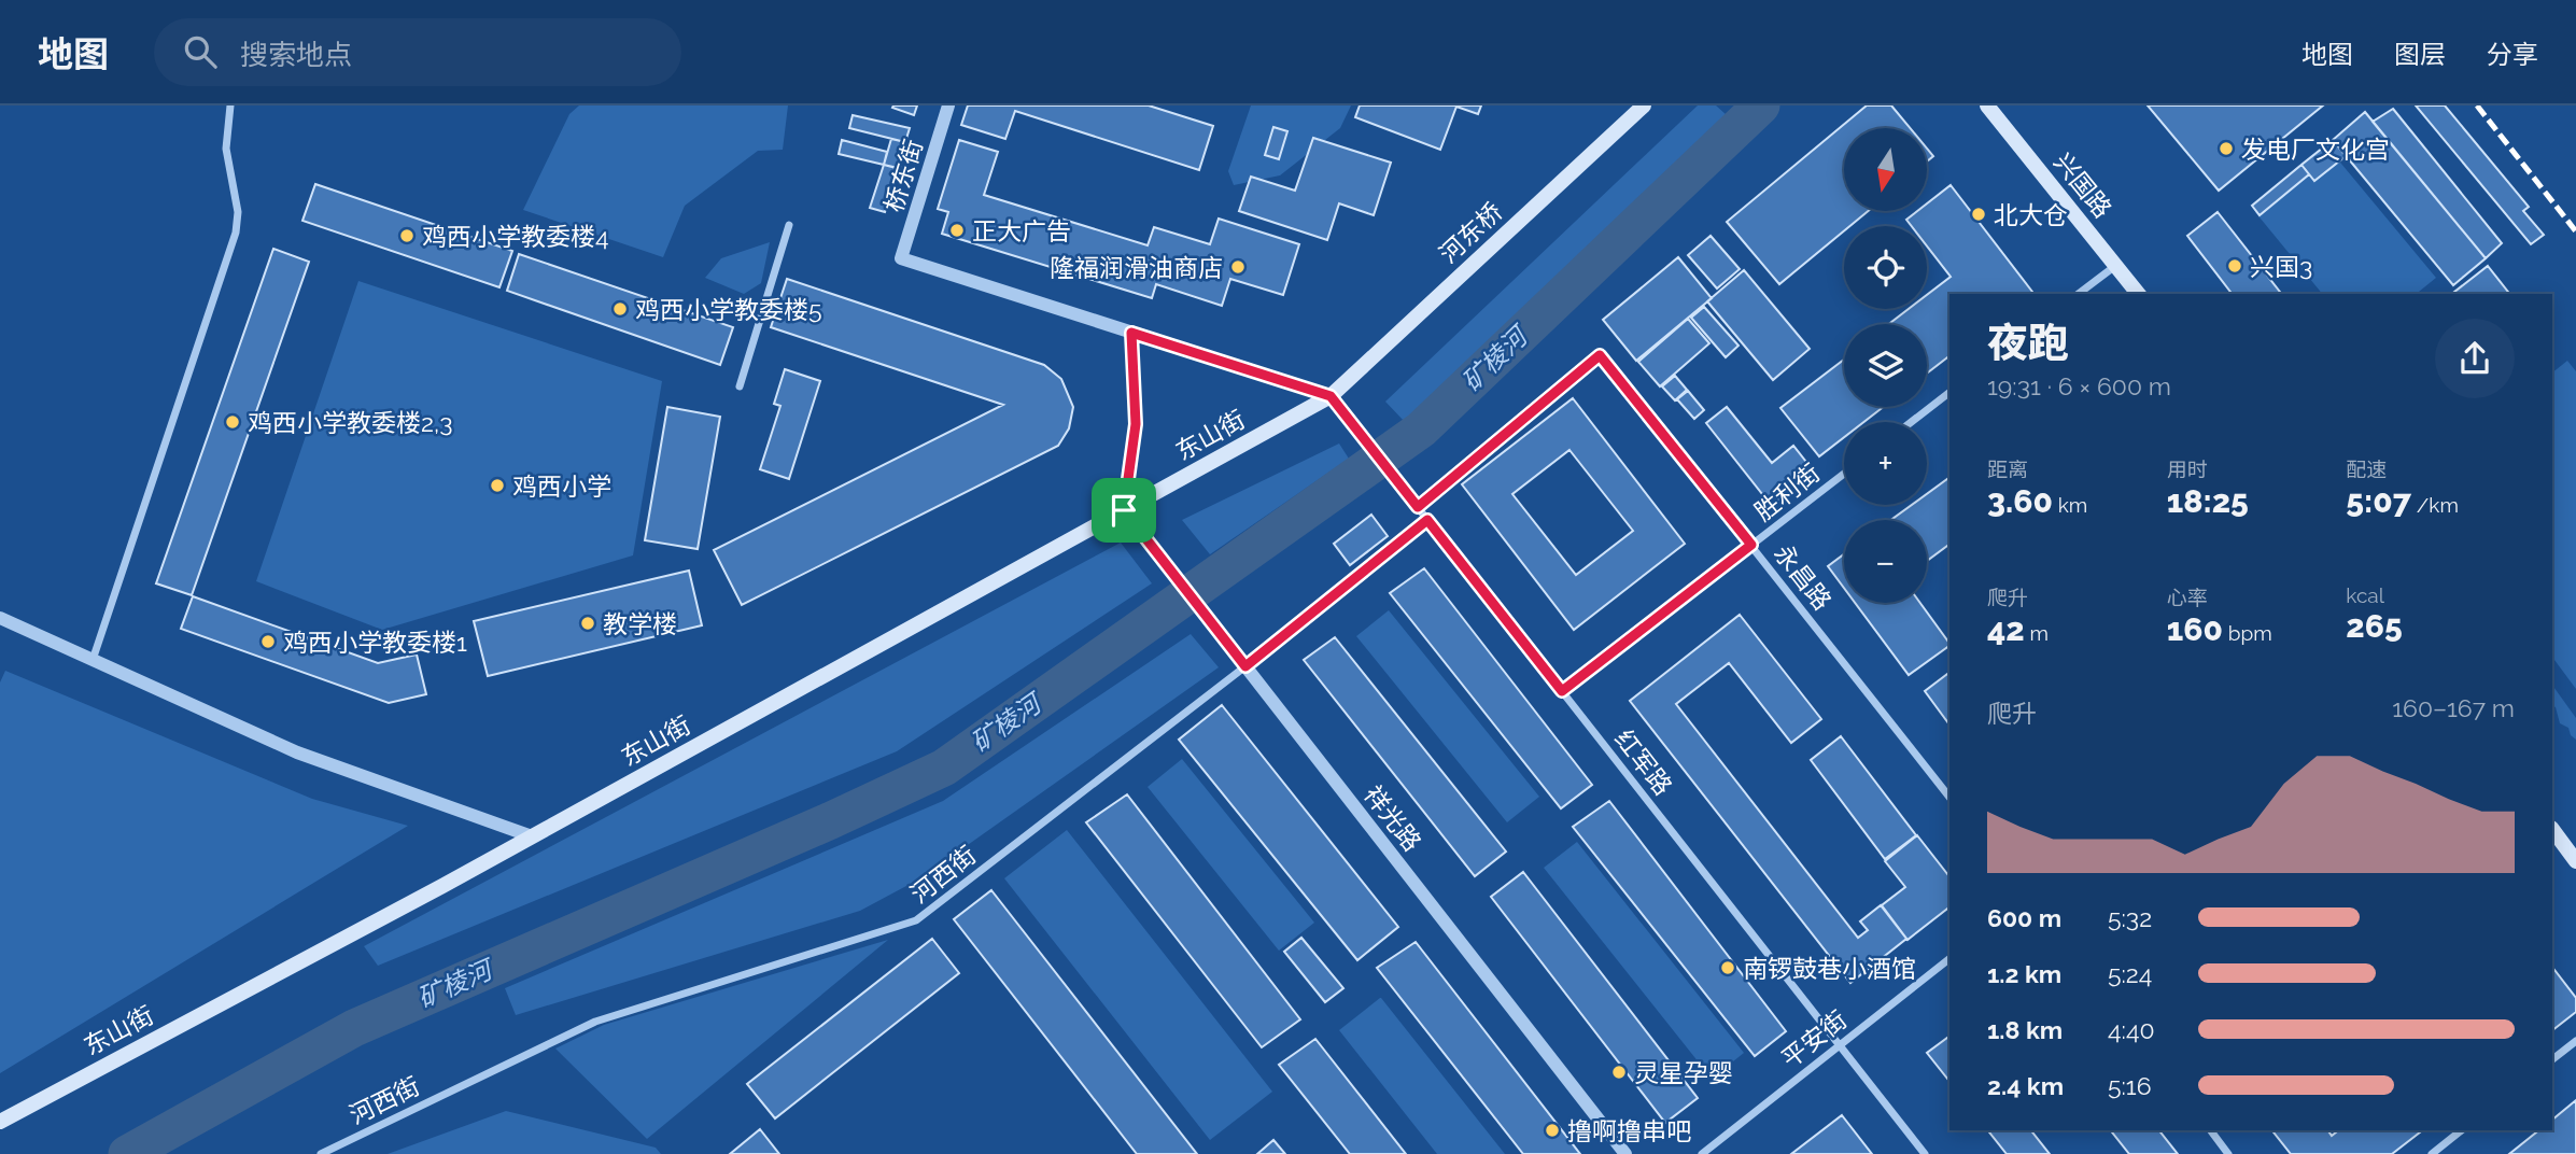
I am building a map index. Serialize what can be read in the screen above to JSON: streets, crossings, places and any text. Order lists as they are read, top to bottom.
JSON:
{
  "streets": {
    "main road": ["兴国路", "河东桥", "东山街"],
    "street": [
      "桥东街",
      "胜利街",
      "永昌路",
      "红军路",
      "祥光路",
      "河西街",
      "平安街"
    ]
  },
  "crossings": [
    ["河东桥", "东山街"],
    ["河东桥", "红军路"],
    ["东山街", "红军路"],
    ["东山街", "祥光路"],
    ["胜利街", "永昌路"],
    ["胜利街", "红军路"],
    ["永昌路", "红军路"],
    ["红军路", "河西街"],
    ["红军路", "平安街"],
    ["祥光路", "河西街"]
  ],
  "water": ["矿棱河"],
  "places": [
    "发电厂文化宫",
    "北大仓",
    "正大广告",
    "鸡西小学教委楼4",
    "兴国3",
    "隆福润滑油商店",
    "鸡西小学教委楼5",
    "鸡西小学教委楼2,3",
    "鸡西小学",
    "教学楼",
    "鸡西小学教委楼1",
    "南锣鼓巷小酒馆",
    "灵星孕婴",
    "撸啊撸串吧"
  ],
  "north": "bottom",
  "page": {
    "header": "地图",
    "search": "搜索地点",
    "nav": ["地图", "图层", "分享"],
    "map_buttons": ["+", "−"],
    "heading": ["夜跑", "19:31 · 6 × 600 m"],
    "stats": [
      ["距离", "3.60 km"],
      ["用时", "18:25"],
      ["配速", "5:07 /km"],
      ["爬升", "42 m"],
      ["心率", "160 bpm"],
      ["kcal", "265"]
    ],
    "chart": ["爬升", "160–167 m"],
    "list": [
      {
        "name": "600 m",
        "note": "5:32"
      },
      {
        "name": "1.2 km",
        "note": "5:24"
      },
      {
        "name": "1.8 km",
        "note": "4:40"
      },
      {
        "name": "2.4 km",
        "note": "5:16"
      }
    ]
  }
}
